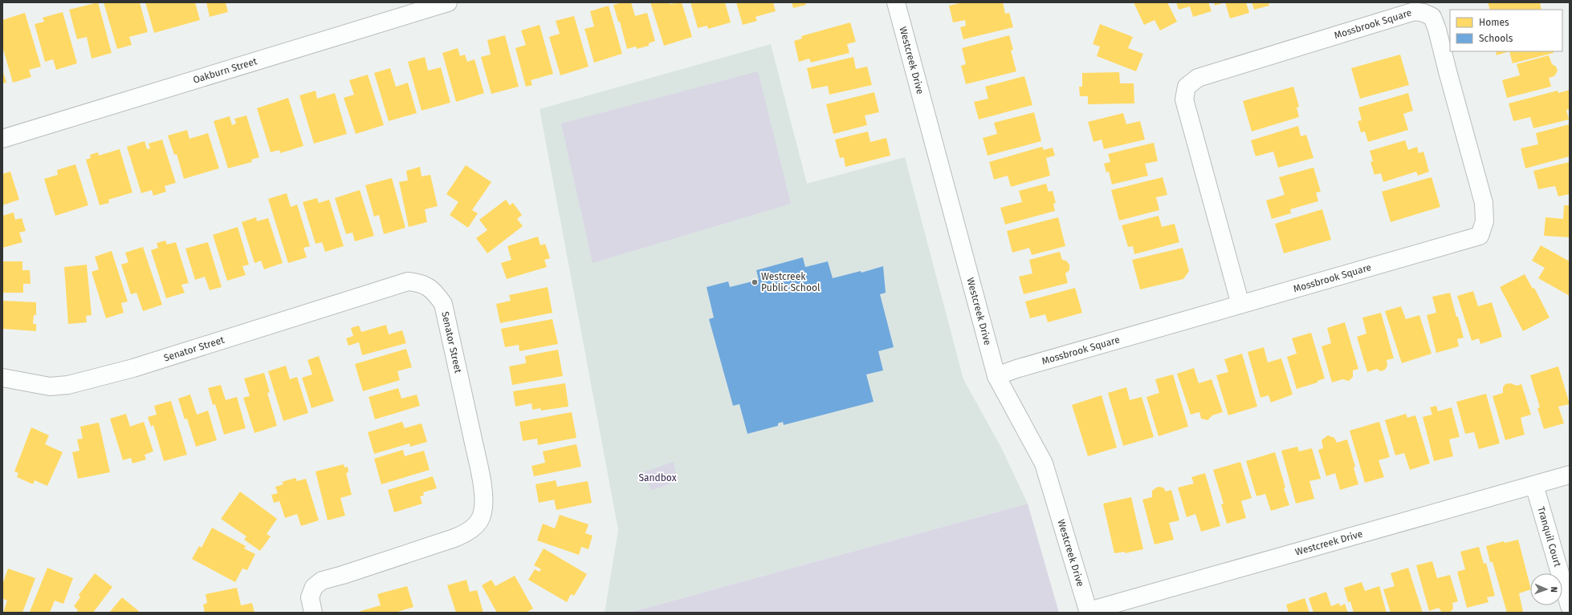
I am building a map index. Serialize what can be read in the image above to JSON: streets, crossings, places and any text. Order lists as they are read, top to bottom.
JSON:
{
  "streets": {
    "street": [
      "Mossbrook Square",
      "Westcreek Drive",
      "Oakburn Street",
      "Senator Street",
      "Tranquil Court"
    ]
  },
  "crossings": [
    ["Mossbrook Square", "Westcreek Drive"],
    ["Westcreek Drive", "Tranquil Court"]
  ],
  "parks": ["Sandbox"],
  "places": ["Westcreek Public School"],
  "legend": ["Homes", "Schools"],
  "north": "right"
}
